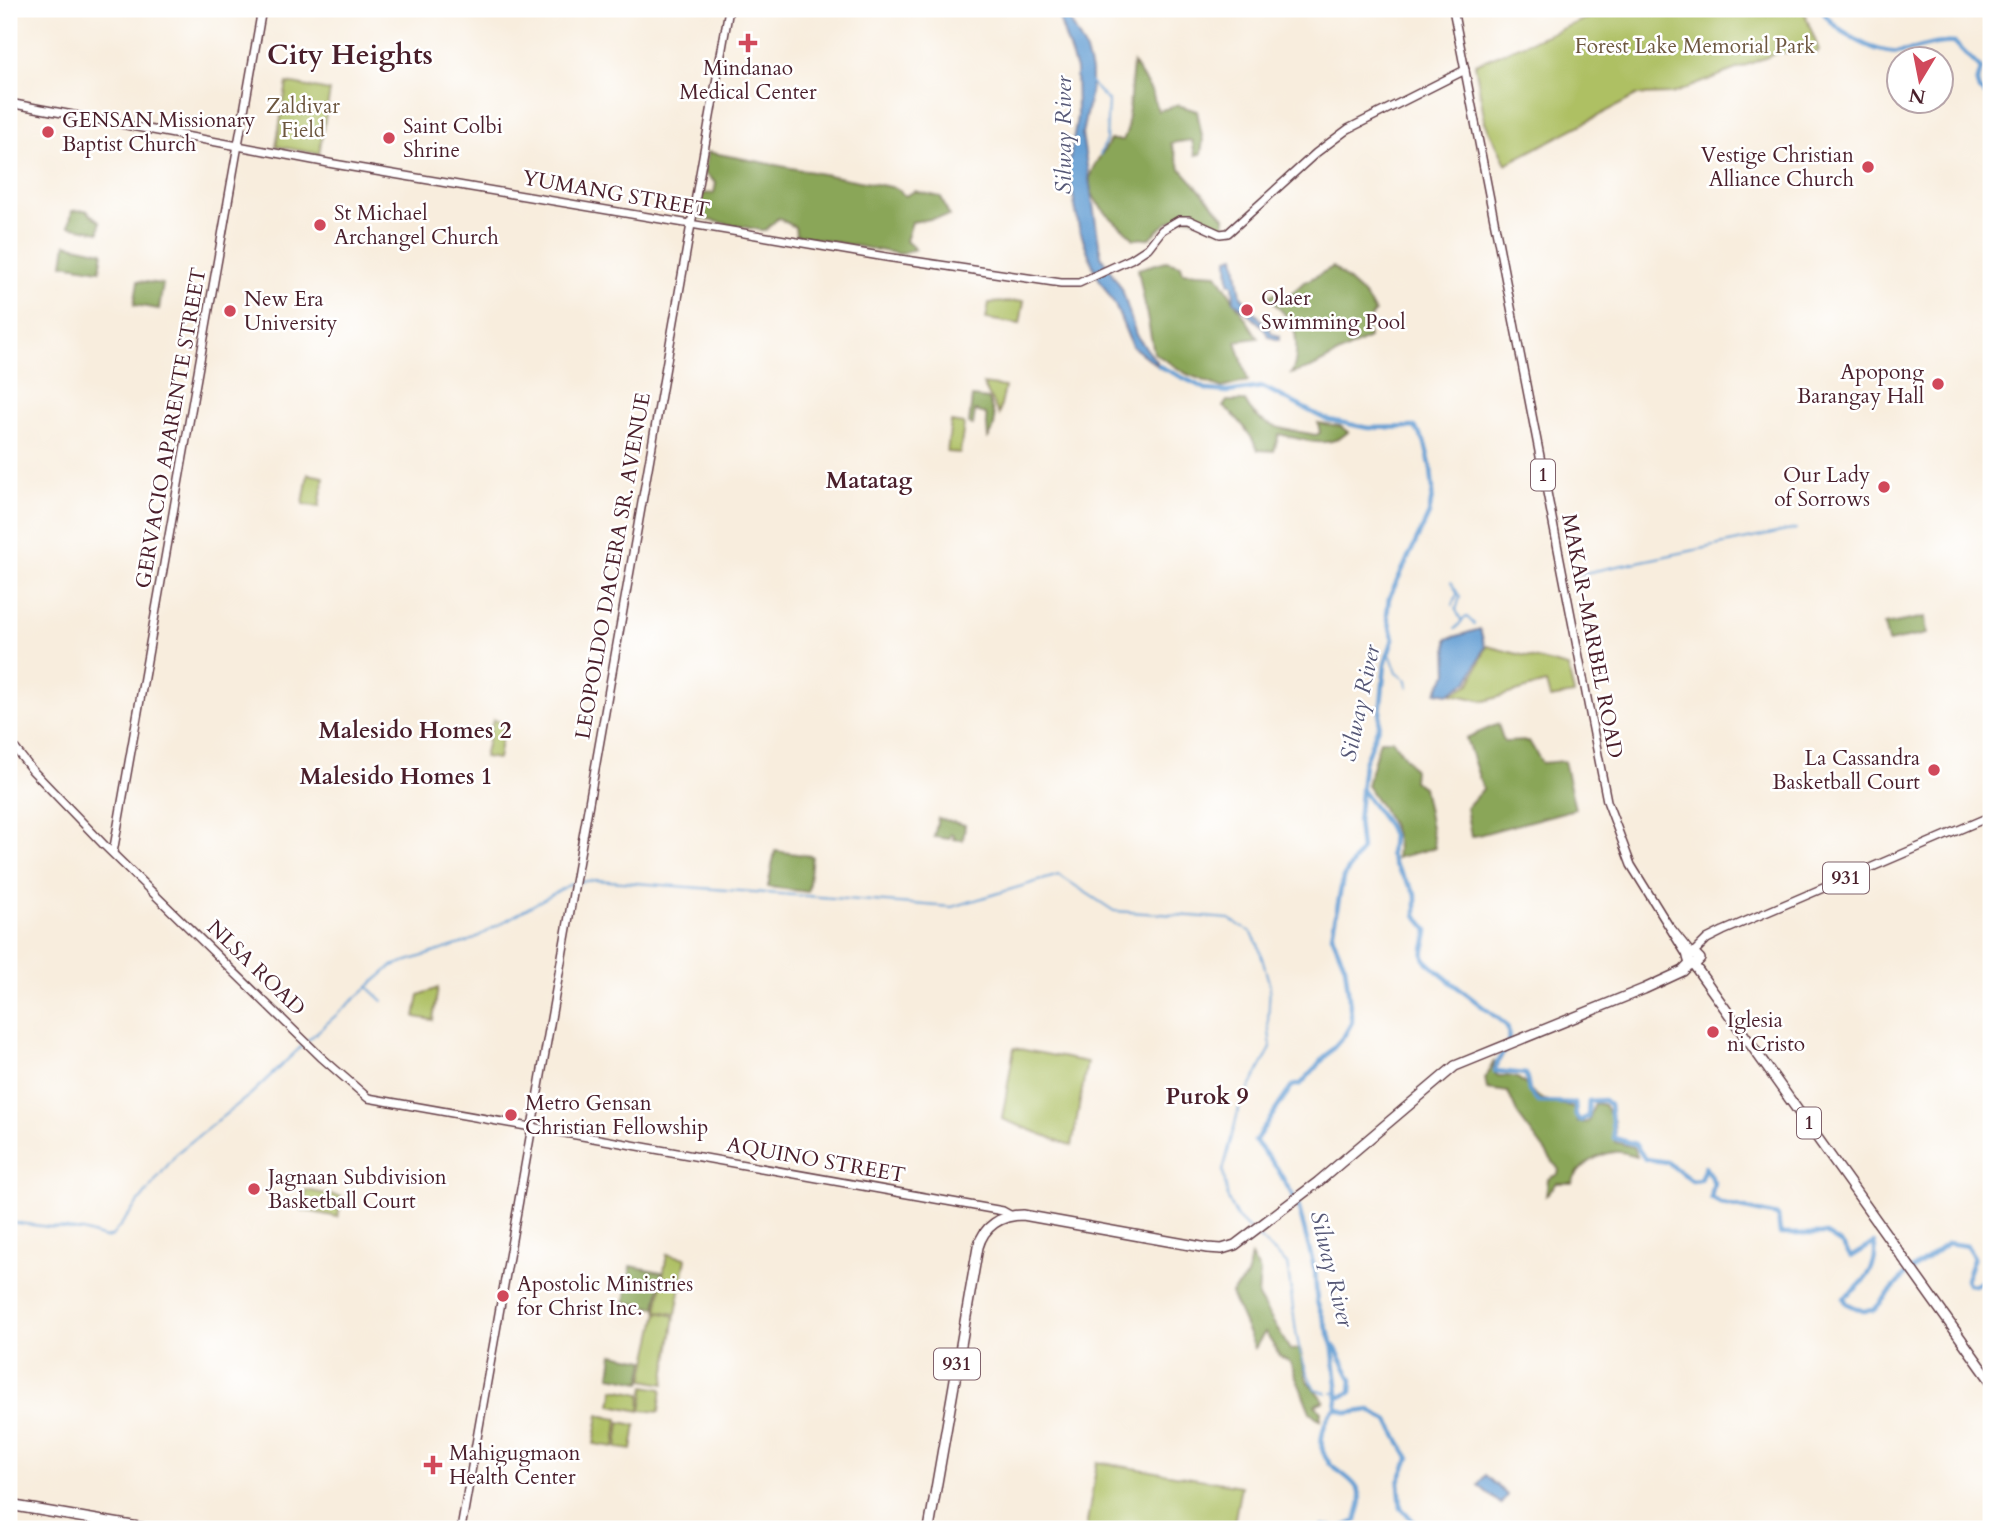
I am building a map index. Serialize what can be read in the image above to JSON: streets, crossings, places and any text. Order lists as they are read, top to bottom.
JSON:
{
  "streets": {
    "highway": ["1", "931"],
    "main road": [
      "YUMANG STREET",
      "GERVACIO APARENTE STREET",
      "LEOPOLDO DACERA SR. AVENUE",
      "MAKAR-MARBEL ROAD",
      "NLSA ROAD",
      "AQUINO STREET"
    ]
  },
  "crossings": [
    ["YUMANG STREET", "GERVACIO APARENTE STREET"],
    ["YUMANG STREET", "LEOPOLDO DACERA SR. AVENUE"],
    ["YUMANG STREET", "MAKAR-MARBEL ROAD"],
    ["GERVACIO APARENTE STREET", "NLSA ROAD"],
    ["1", "MAKAR-MARBEL ROAD"],
    ["LEOPOLDO DACERA SR. AVENUE", "NLSA ROAD"],
    ["LEOPOLDO DACERA SR. AVENUE", "AQUINO STREET"],
    ["931", "AQUINO STREET"],
    ["NLSA ROAD", "AQUINO STREET"]
  ],
  "districts": [
    "City Heights",
    "Matatag",
    "Malesido Homes 2",
    "Malesido Homes 1",
    "Purok 9"
  ],
  "water": ["Silway River"],
  "parks": ["Forest Lake Memorial Park", "Zaldivar Field"],
  "places": {
    "health": ["Mindanao Medical Center", "Mahigugmaon Health Center"],
    "other": [
      "GENSAN Missionary Baptist Church",
      "Saint Colbi Shrine",
      "Vestige Christian Alliance Church",
      "St Michael Archangel Church",
      "Olaer Swimming Pool",
      "New Era University",
      "Apopong Barangay Hall",
      "Our Lady of Sorrows",
      "La Cassandra Basketball Court",
      "Iglesia ni Cristo",
      "Metro Gensan Christian Fellowship",
      "Jagnaan Subdivision Basketball Court",
      "Apostolic Ministries for Christ Inc."
    ]
  },
  "north": "bottom"
}
